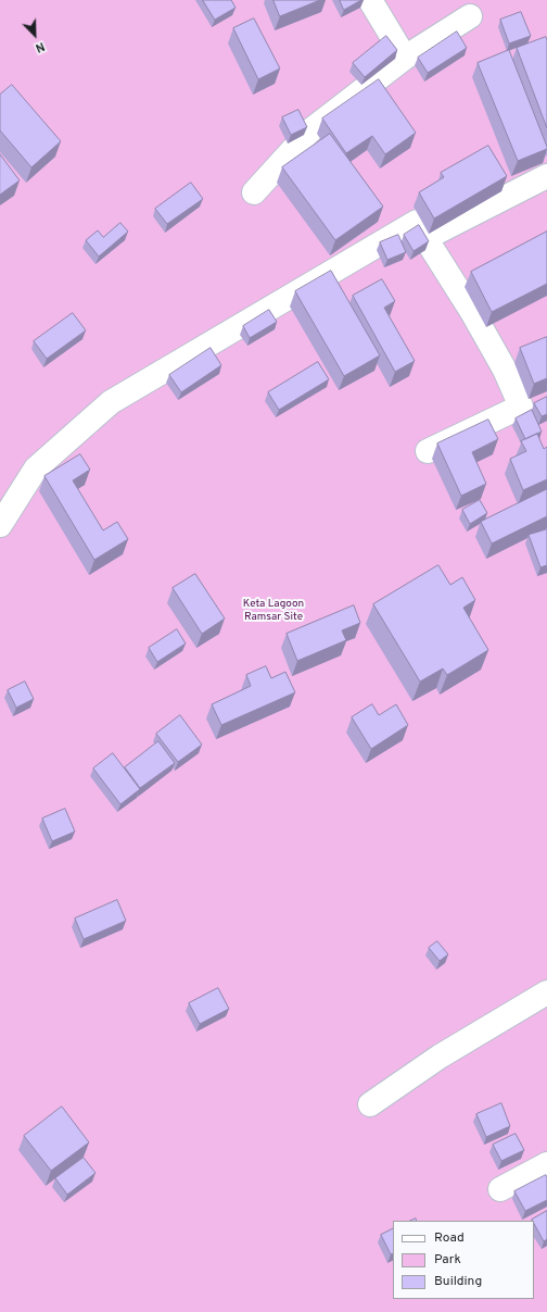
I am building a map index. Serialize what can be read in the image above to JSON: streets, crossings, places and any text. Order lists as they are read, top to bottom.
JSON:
{
  "parks": ["Keta Lagoon Ramsar Site"],
  "legend": ["Road", "Park", "Building"],
  "north": "bottom right"
}
